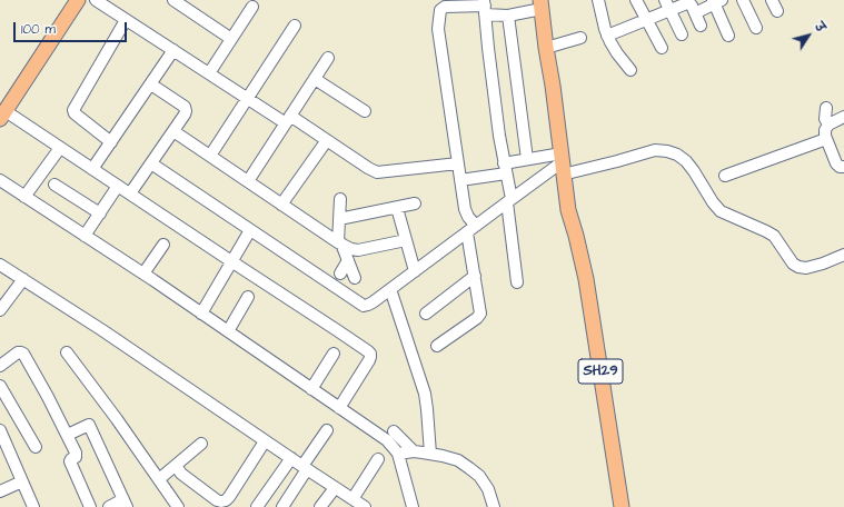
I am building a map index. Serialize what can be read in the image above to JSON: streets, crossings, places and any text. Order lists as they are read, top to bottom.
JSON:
{
  "streets": {
    "main road": ["SH29"]
  },
  "scale_bar": "100 m",
  "north": "top right"
}
